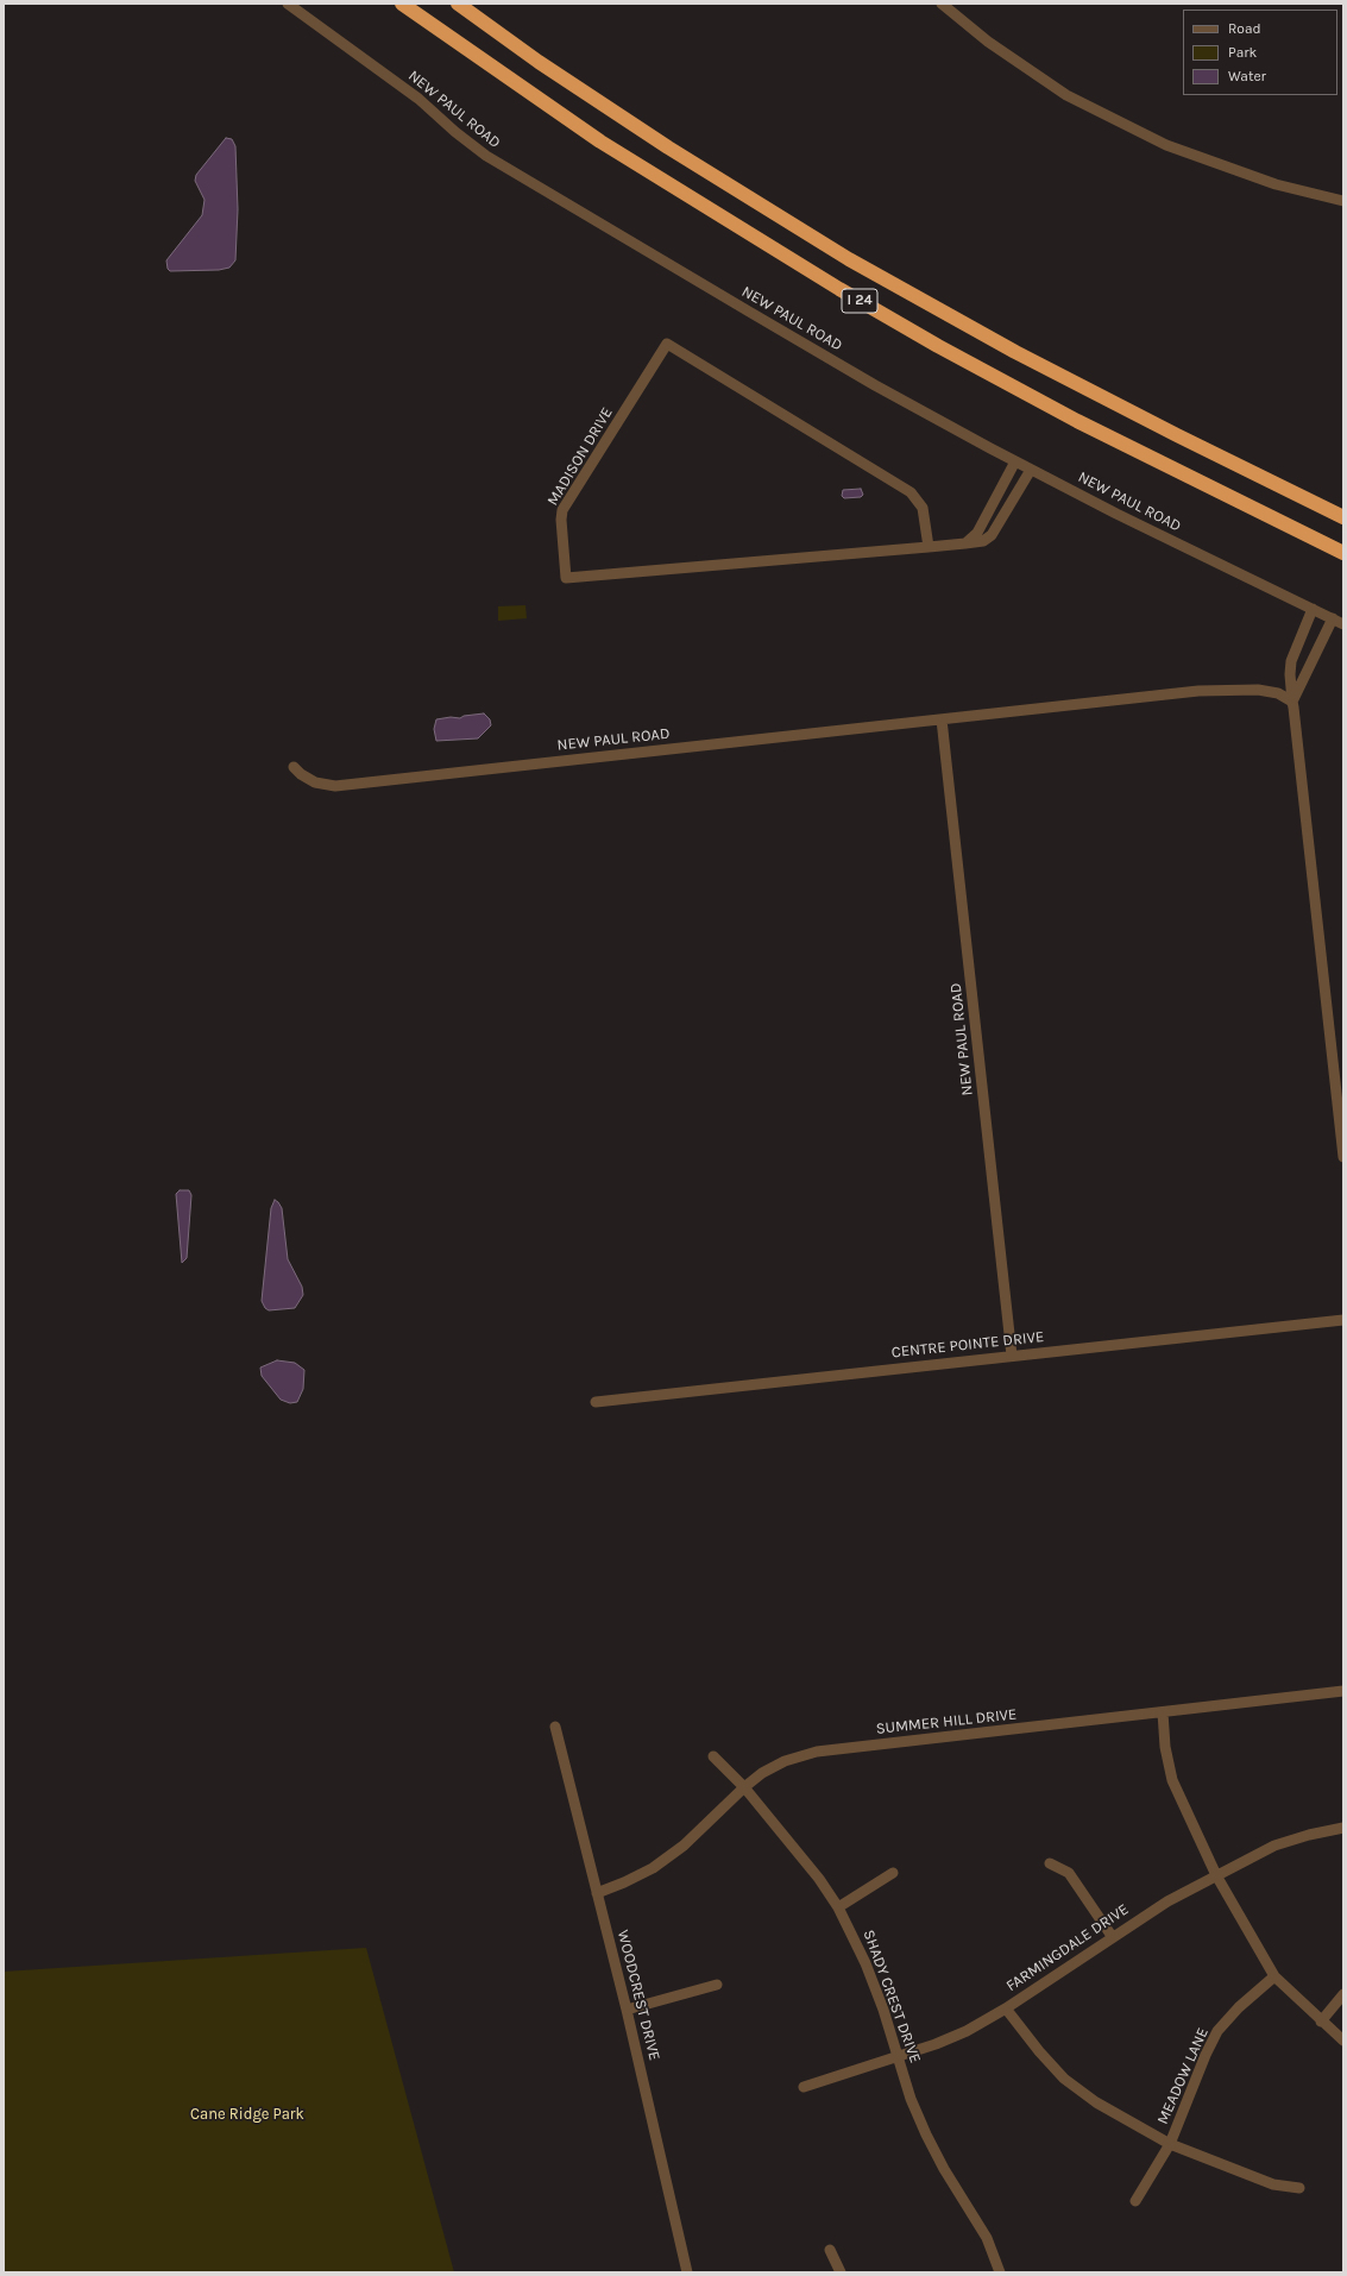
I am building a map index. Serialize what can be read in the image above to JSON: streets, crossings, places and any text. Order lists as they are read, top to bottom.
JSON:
{
  "streets": {
    "highway": ["I 24"],
    "street": [
      "NEW PAUL ROAD",
      "MADISON DRIVE",
      "CENTRE POINTE DRIVE",
      "SUMMER HILL DRIVE",
      "FARMINGDALE DRIVE",
      "WOODCREST DRIVE",
      "SHADY CREST DRIVE",
      "MEADOW LANE"
    ]
  },
  "crossings": [
    ["NEW PAUL ROAD", "MADISON DRIVE"],
    ["NEW PAUL ROAD", "CENTRE POINTE DRIVE"],
    ["SUMMER HILL DRIVE", "WOODCREST DRIVE"],
    ["SUMMER HILL DRIVE", "SHADY CREST DRIVE"],
    ["FARMINGDALE DRIVE", "SHADY CREST DRIVE"]
  ],
  "parks": ["Cane Ridge Park"],
  "legend": ["Road", "Park", "Water"]
}
